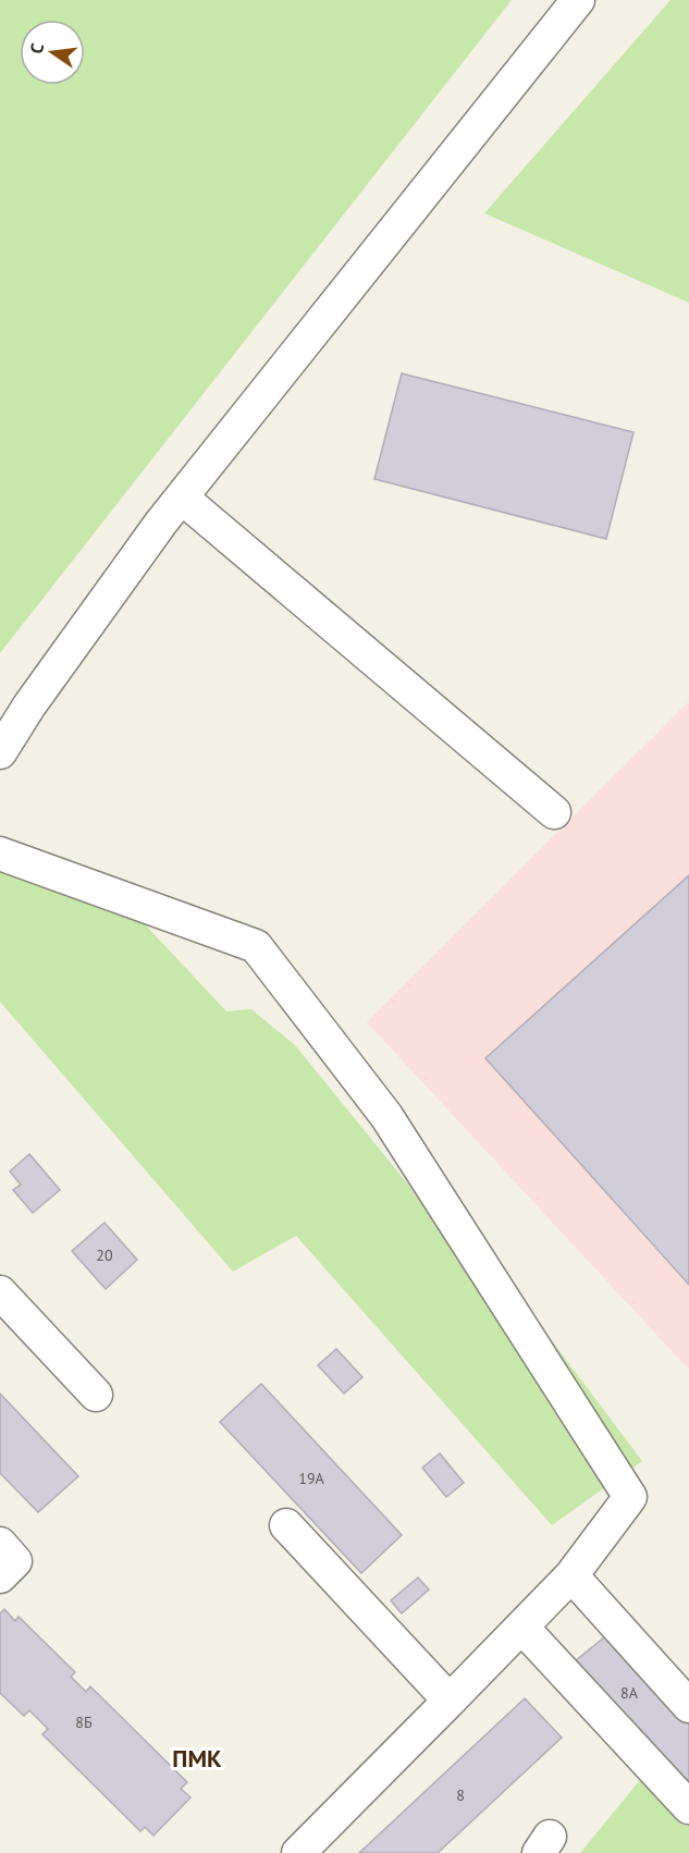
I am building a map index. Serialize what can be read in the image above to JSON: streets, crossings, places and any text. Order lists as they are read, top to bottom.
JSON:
{
  "districts": ["ПМК"],
  "house_numbers": [
    "20",
    "19А",
    "8А",
    "8Б",
    "8"
  ],
  "north": "left"
}
